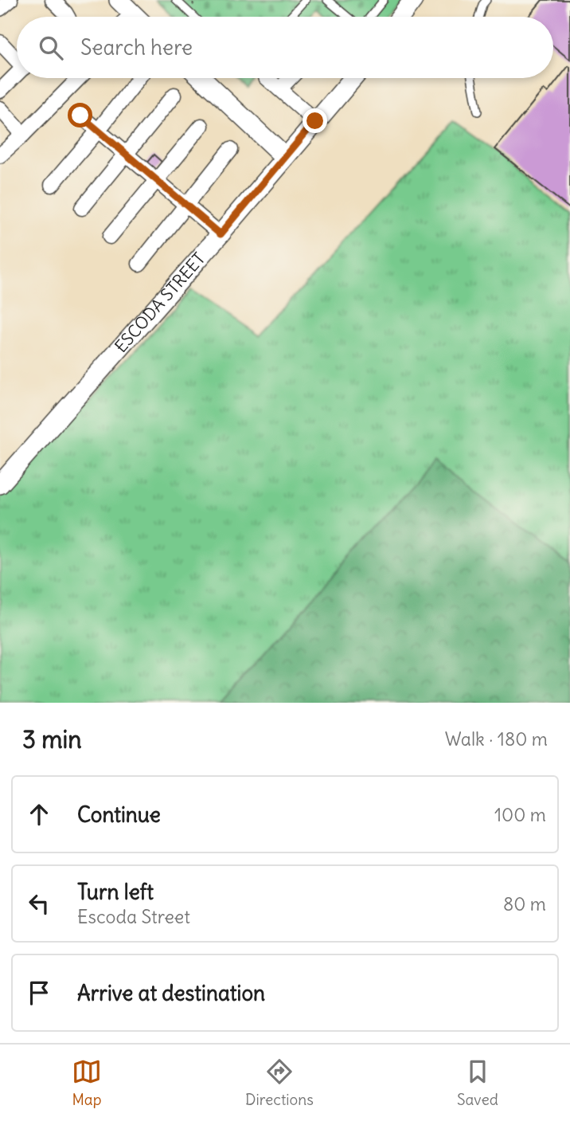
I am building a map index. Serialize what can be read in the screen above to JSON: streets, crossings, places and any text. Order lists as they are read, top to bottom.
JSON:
{
  "streets": {
    "street": ["ESCODA STREET"]
  },
  "page": {
    "search": "Search here",
    "heading": ["3 min", "Walk · 180 m"],
    "list": [
      ["Continue", "100 m"],
      ["Turn left", "Escoda Street", "80 m"],
      "Arrive at destination"
    ],
    "nav": ["Map", "Directions", "Saved"]
  }
}
